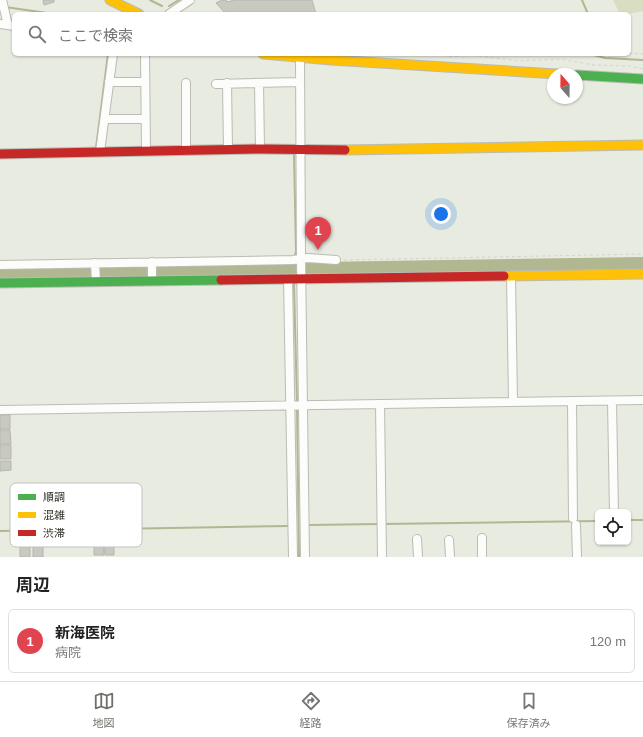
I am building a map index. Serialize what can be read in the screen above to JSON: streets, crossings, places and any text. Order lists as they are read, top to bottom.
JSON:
{
  "legend": ["順調", "混雑", "渋滞"],
  "north": "top",
  "page": {
    "search": "ここで検索",
    "pins": "1",
    "heading": "周辺",
    "list": [
      {
        "mark": "1",
        "name": "新海医院",
        "note": "病院",
        "value": "120 m"
      }
    ],
    "nav": ["地図", "経路", "保存済み"]
  }
}
